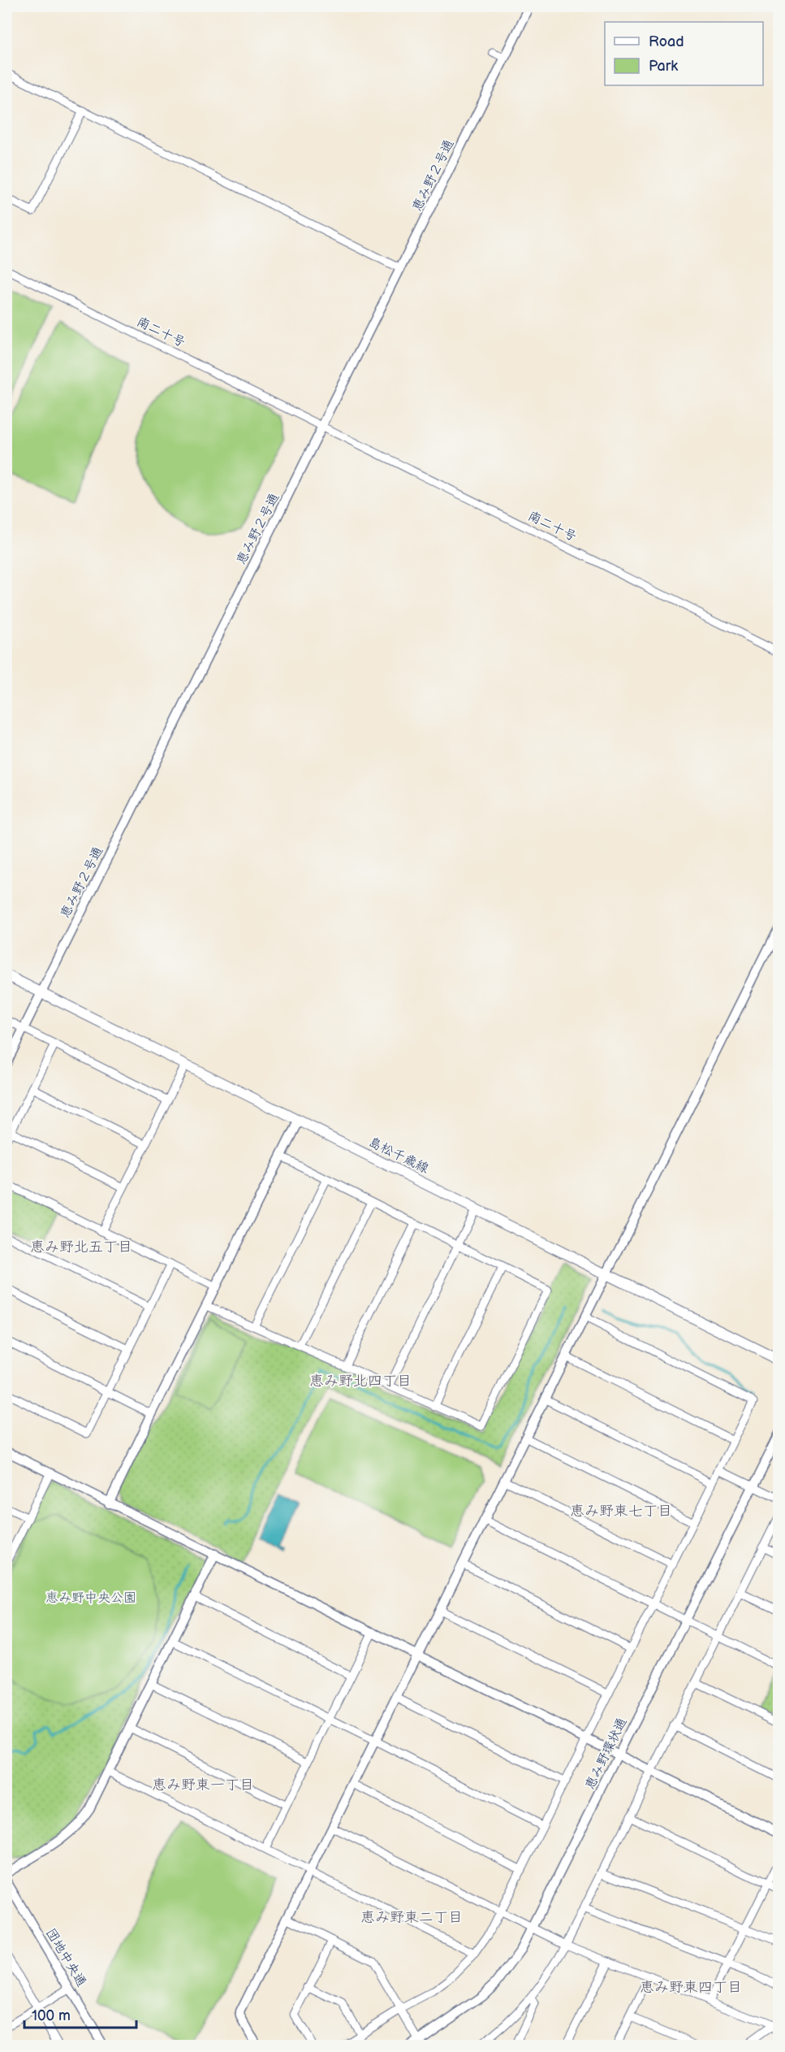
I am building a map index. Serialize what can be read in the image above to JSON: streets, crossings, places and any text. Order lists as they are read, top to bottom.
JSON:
{
  "streets": {
    "main road": ["島松千歳線"],
    "street": [
      "恵み野２号通",
      "南二十号",
      "恵み野環状通",
      "団地中央通"
    ]
  },
  "crossings": [
    ["恵み野２号通", "南二十号"],
    ["恵み野２号通", "島松千歳線"]
  ],
  "districts": [
    "恵み野北五丁目",
    "恵み野北四丁目",
    "恵み野東七丁目",
    "恵み野東一丁目",
    "恵み野東二丁目",
    "恵み野東四丁目"
  ],
  "parks": ["恵み野中央公園"],
  "legend": ["Road", "Park"],
  "scale_bar": "100 m"
}
